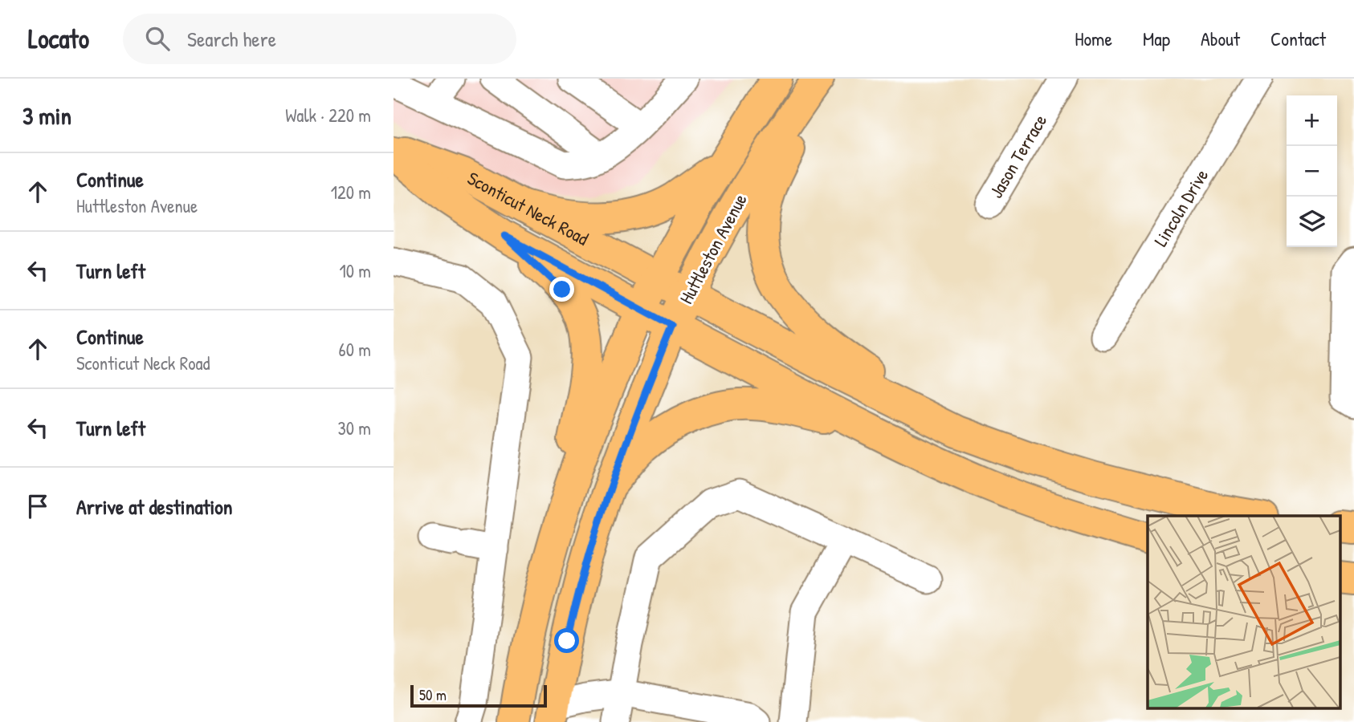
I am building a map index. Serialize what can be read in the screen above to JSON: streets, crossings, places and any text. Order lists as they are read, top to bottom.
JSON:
{
  "streets": {
    "main road": ["Sconticut Neck Road", "Huttleston Avenue"],
    "street": ["Jason Terrace", "Lincoln Drive"]
  },
  "crossings": [
    ["Sconticut Neck Road", "Huttleston Avenue"]
  ],
  "scale_bar": "50 m",
  "page": {
    "header": "Locato",
    "search": "Search here",
    "nav": [
      "Home",
      "Map",
      "About",
      "Contact"
    ],
    "heading": ["3 min", "Walk · 220 m"],
    "map_buttons": ["+", "−"],
    "list": [
      ["Continue", "Huttleston Avenue", "120 m"],
      ["Turn left", "10 m"],
      ["Continue", "Sconticut Neck Road", "60 m"],
      ["Turn left", "30 m"],
      "Arrive at destination"
    ],
    "scale": "50 m"
  }
}
